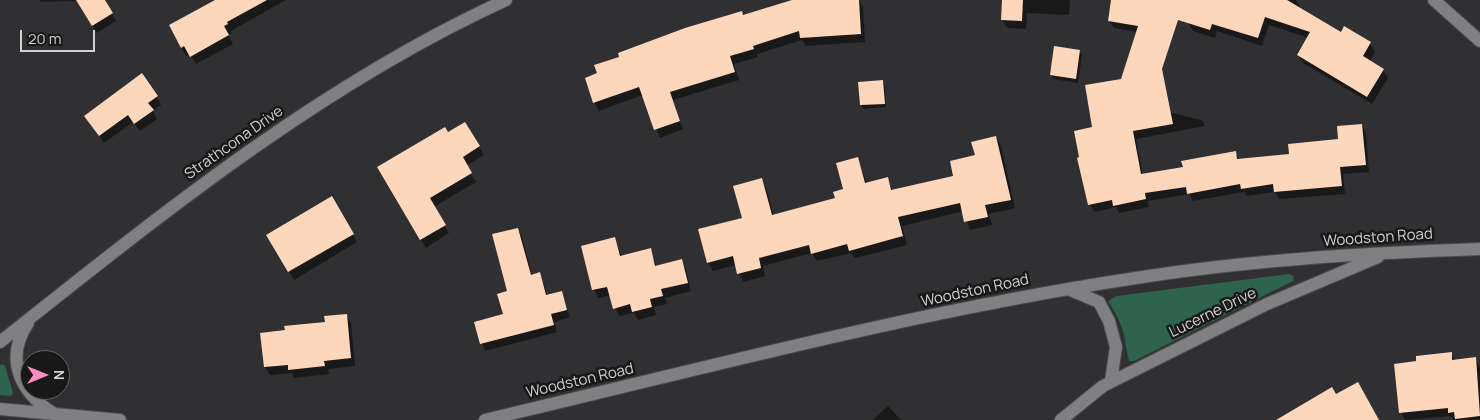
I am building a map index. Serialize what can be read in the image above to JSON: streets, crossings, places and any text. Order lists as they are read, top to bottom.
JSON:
{
  "streets": {
    "street": ["Strathcona Drive", "Woodston Road", "Lucerne Drive"]
  },
  "crossings": [
    ["Woodston Road", "Lucerne Drive"]
  ],
  "scale_bar": "20 m",
  "north": "right"
}
